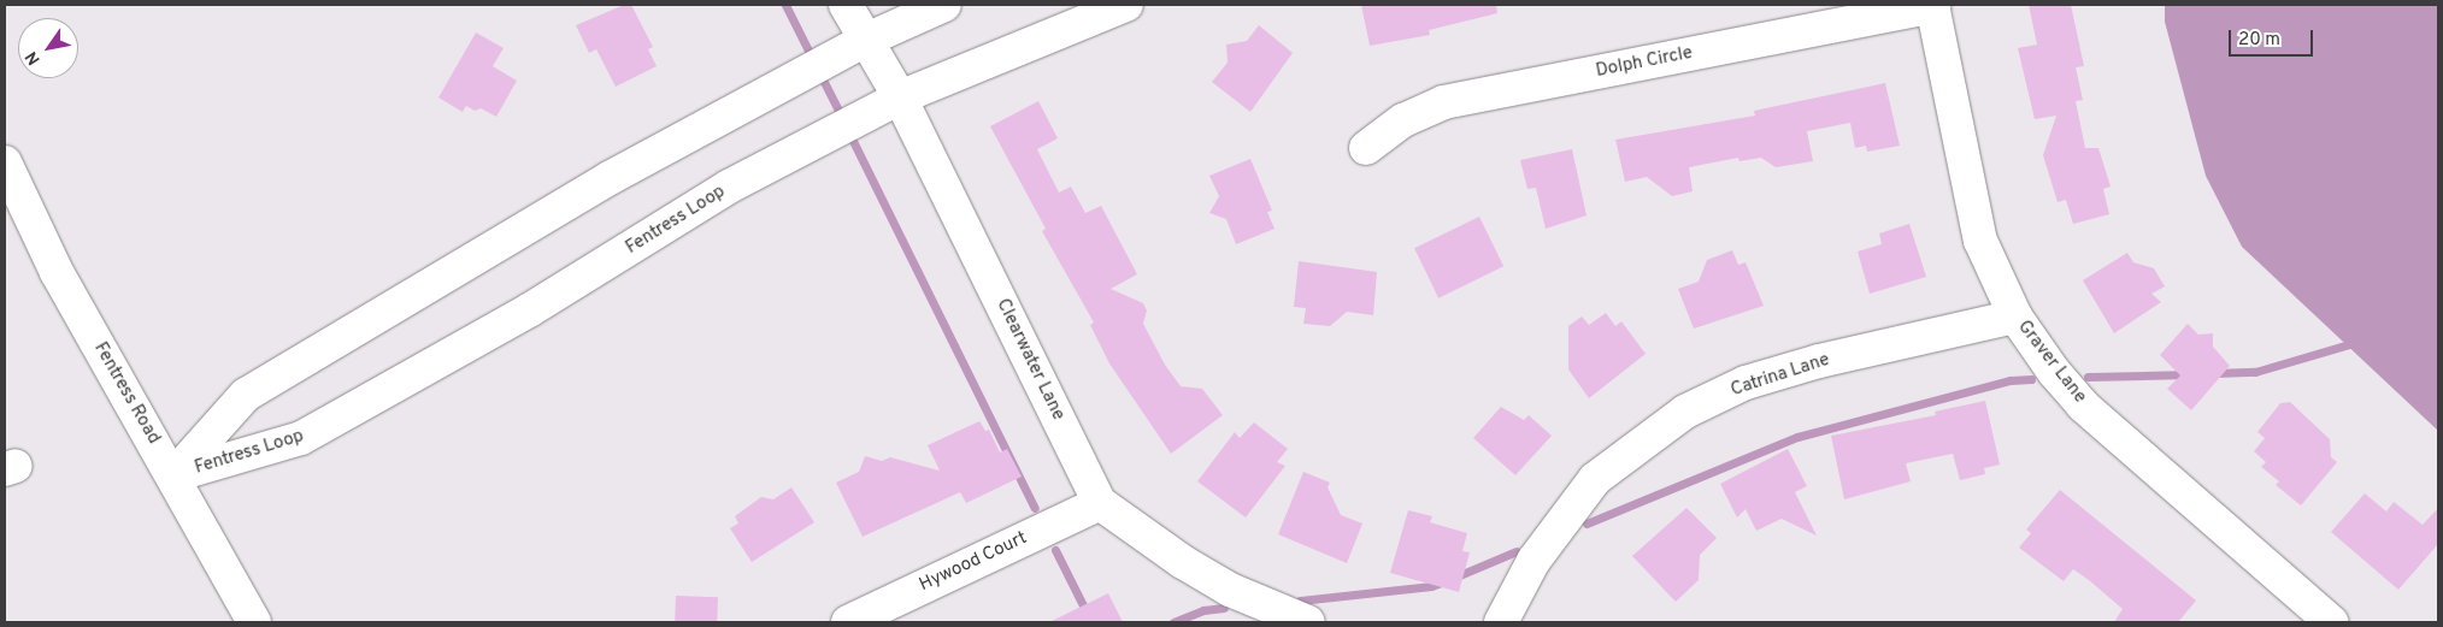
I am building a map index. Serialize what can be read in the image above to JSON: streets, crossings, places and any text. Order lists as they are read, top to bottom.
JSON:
{
  "streets": {
    "street": [
      "Dolph Circle",
      "Fentress Loop",
      "Clearwater Lane",
      "Graver Lane",
      "Catrina Lane",
      "Fentress Road",
      "Hywood Court"
    ]
  },
  "crossings": [
    ["Dolph Circle", "Graver Lane"],
    ["Fentress Loop", "Clearwater Lane"],
    ["Fentress Loop", "Fentress Road"],
    ["Clearwater Lane", "Hywood Court"],
    ["Graver Lane", "Catrina Lane"]
  ],
  "scale_bar": "20 m",
  "north": "bottom left"
}
